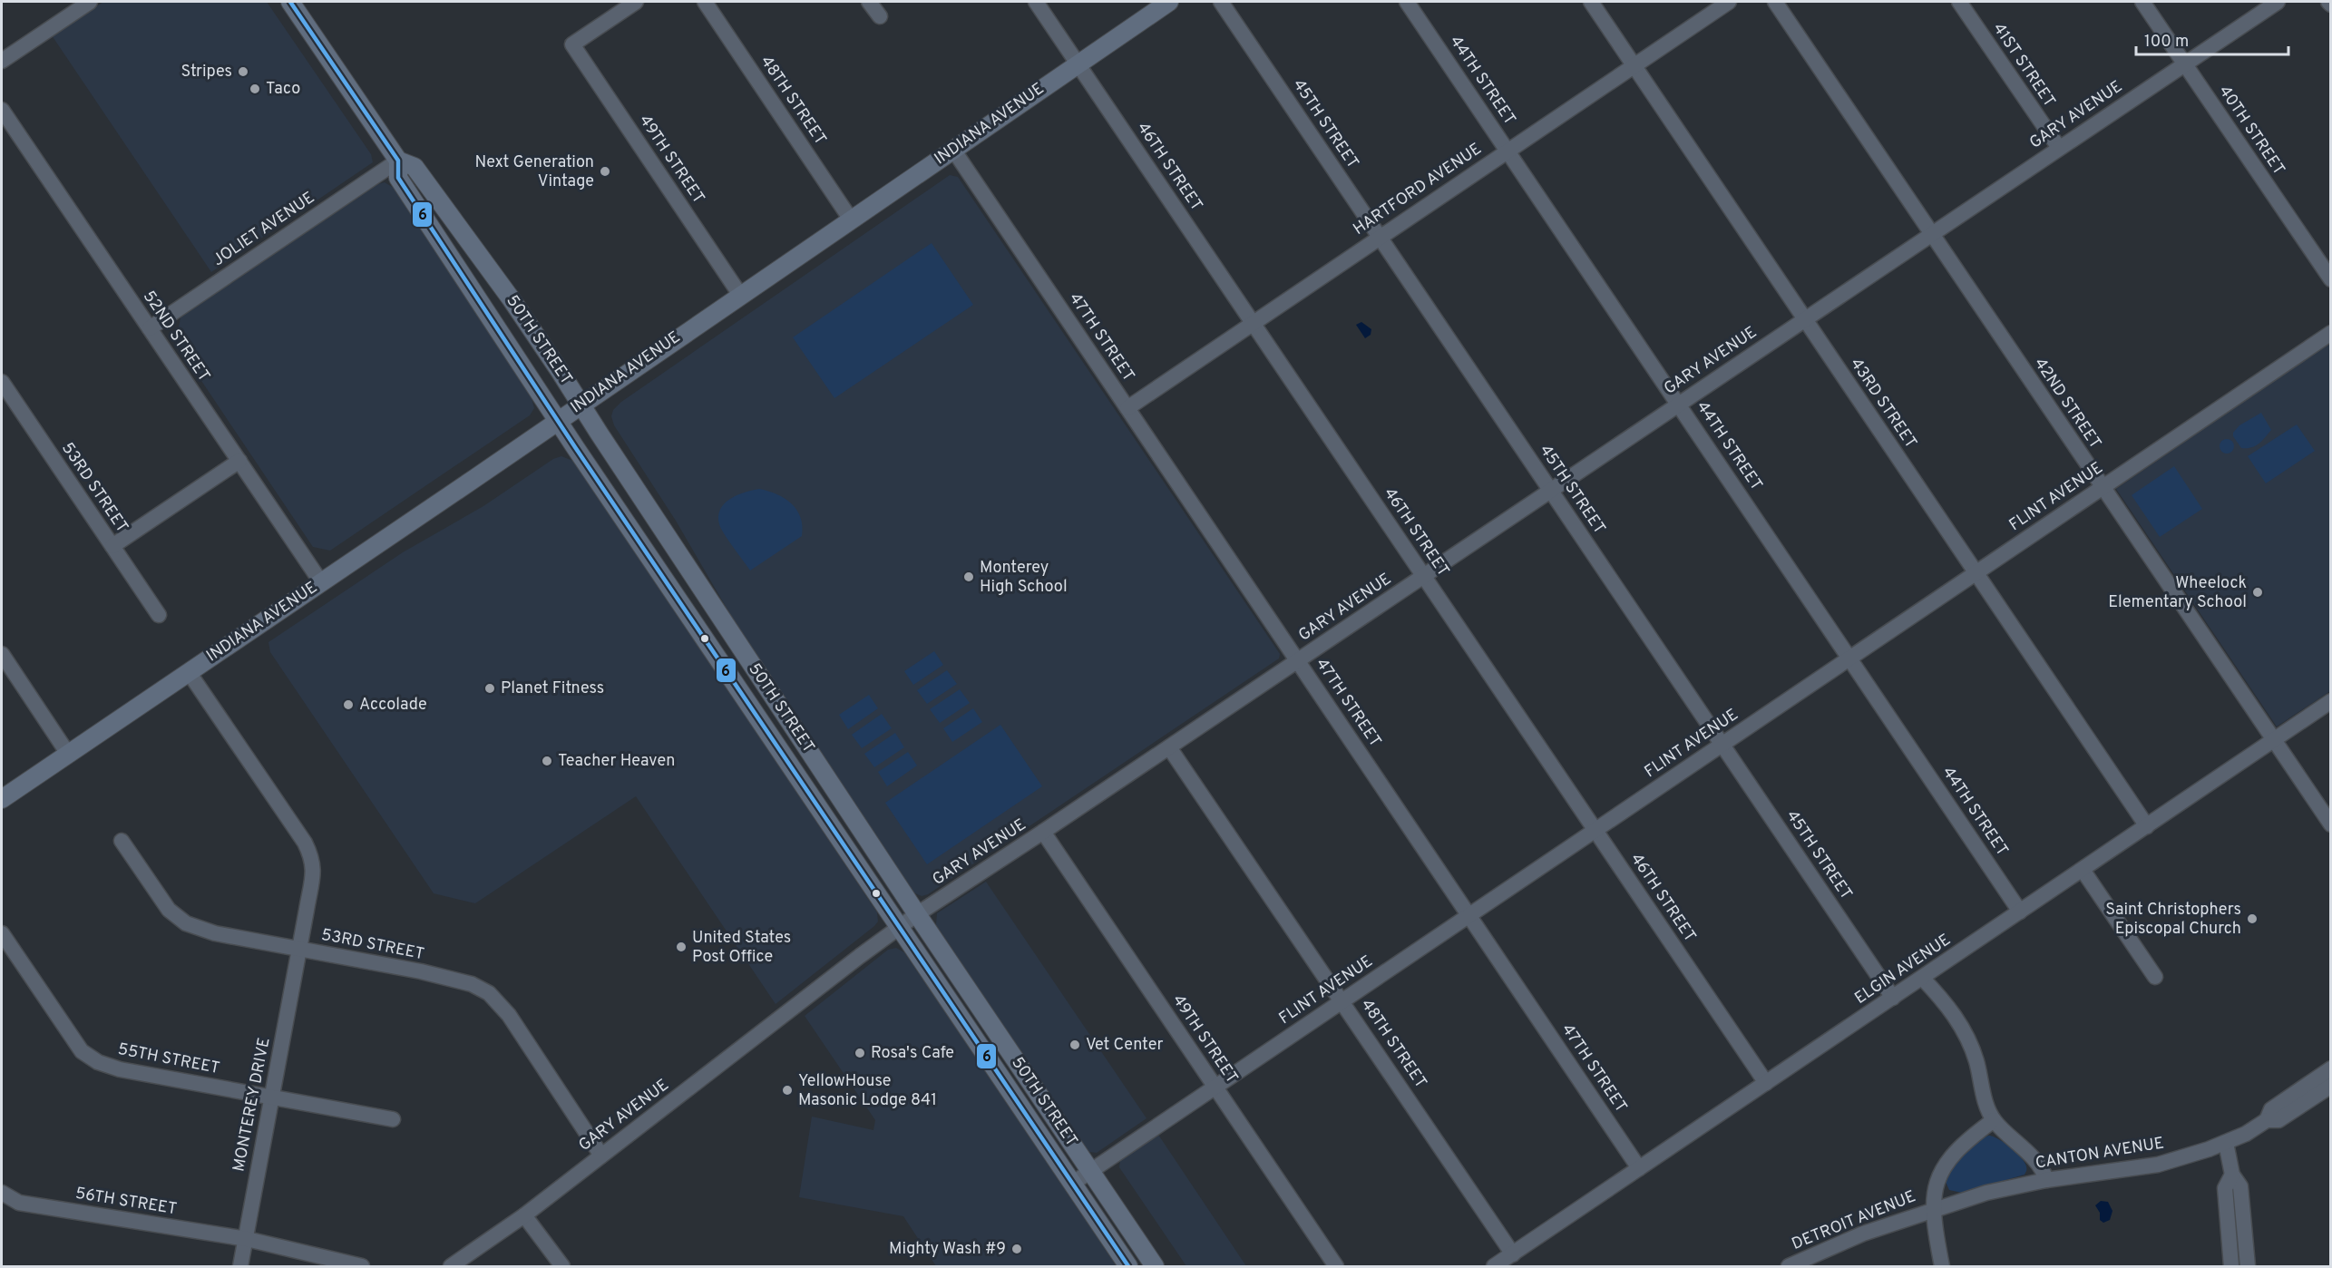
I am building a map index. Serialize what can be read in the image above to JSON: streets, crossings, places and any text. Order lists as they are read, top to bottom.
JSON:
{
  "streets": {
    "main road": ["INDIANA AVENUE", "50TH STREET"],
    "street": [
      "41ST STREET",
      "44TH STREET",
      "48TH STREET",
      "GARY AVENUE",
      "45TH STREET",
      "40TH STREET",
      "49TH STREET",
      "46TH STREET",
      "HARTFORD AVENUE",
      "JOLIET AVENUE",
      "52ND STREET",
      "47TH STREET",
      "43RD STREET",
      "42ND STREET",
      "53RD STREET",
      "FLINT AVENUE",
      "ELGIN AVENUE",
      "55TH STREET",
      "MONTEREY DRIVE",
      "CANTON AVENUE",
      "56TH STREET",
      "DETROIT AVENUE"
    ]
  },
  "crossings": [
    ["41ST STREET", "GARY AVENUE"],
    ["44TH STREET", "GARY AVENUE"],
    ["44TH STREET", "HARTFORD AVENUE"],
    ["44TH STREET", "FLINT AVENUE"],
    ["44TH STREET", "ELGIN AVENUE"],
    ["48TH STREET", "GARY AVENUE"],
    ["48TH STREET", "INDIANA AVENUE"],
    ["48TH STREET", "FLINT AVENUE"],
    ["48TH STREET", "ELGIN AVENUE"],
    ["GARY AVENUE", "45TH STREET"],
    ["GARY AVENUE", "40TH STREET"],
    ["GARY AVENUE", "49TH STREET"],
    ["GARY AVENUE", "46TH STREET"],
    ["GARY AVENUE", "47TH STREET"],
    ["GARY AVENUE", "50TH STREET"],
    ["GARY AVENUE", "43RD STREET"],
    ["GARY AVENUE", "42ND STREET"],
    ["GARY AVENUE", "53RD STREET"],
    ["INDIANA AVENUE", "49TH STREET"],
    ["INDIANA AVENUE", "46TH STREET"],
    ["INDIANA AVENUE", "52ND STREET"],
    ["INDIANA AVENUE", "47TH STREET"],
    ["INDIANA AVENUE", "50TH STREET"],
    ["INDIANA AVENUE", "53RD STREET"],
    ["45TH STREET", "HARTFORD AVENUE"],
    ["45TH STREET", "FLINT AVENUE"],
    ["45TH STREET", "ELGIN AVENUE"],
    ["49TH STREET", "FLINT AVENUE"],
    ["46TH STREET", "HARTFORD AVENUE"],
    ["46TH STREET", "FLINT AVENUE"],
    ["46TH STREET", "ELGIN AVENUE"],
    ["HARTFORD AVENUE", "47TH STREET"],
    ["HARTFORD AVENUE", "43RD STREET"],
    ["JOLIET AVENUE", "52ND STREET"],
    ["JOLIET AVENUE", "50TH STREET"],
    ["47TH STREET", "FLINT AVENUE"],
    ["47TH STREET", "ELGIN AVENUE"],
    ["50TH STREET", "FLINT AVENUE"],
    ["43RD STREET", "FLINT AVENUE"],
    ["43RD STREET", "ELGIN AVENUE"],
    ["42ND STREET", "FLINT AVENUE"],
    ["42ND STREET", "ELGIN AVENUE"],
    ["53RD STREET", "MONTEREY DRIVE"],
    ["55TH STREET", "MONTEREY DRIVE"],
    ["MONTEREY DRIVE", "56TH STREET"],
    ["CANTON AVENUE", "DETROIT AVENUE"]
  ],
  "places": [
    "Stripes",
    "Taco",
    "Next Generation Vintage",
    "Monterey High School",
    "Wheelock Elementary School",
    "Planet Fitness",
    "Accolade",
    "Teacher Heaven",
    "Saint Christophers Episcopal Church",
    "United States Post Office",
    "Vet Center",
    "Rosa's Cafe",
    "YellowHouse Masonic Lodge 841",
    "Mighty Wash #9"
  ],
  "lines": ["transit line 6"],
  "scale_bar": "100 m"
}
